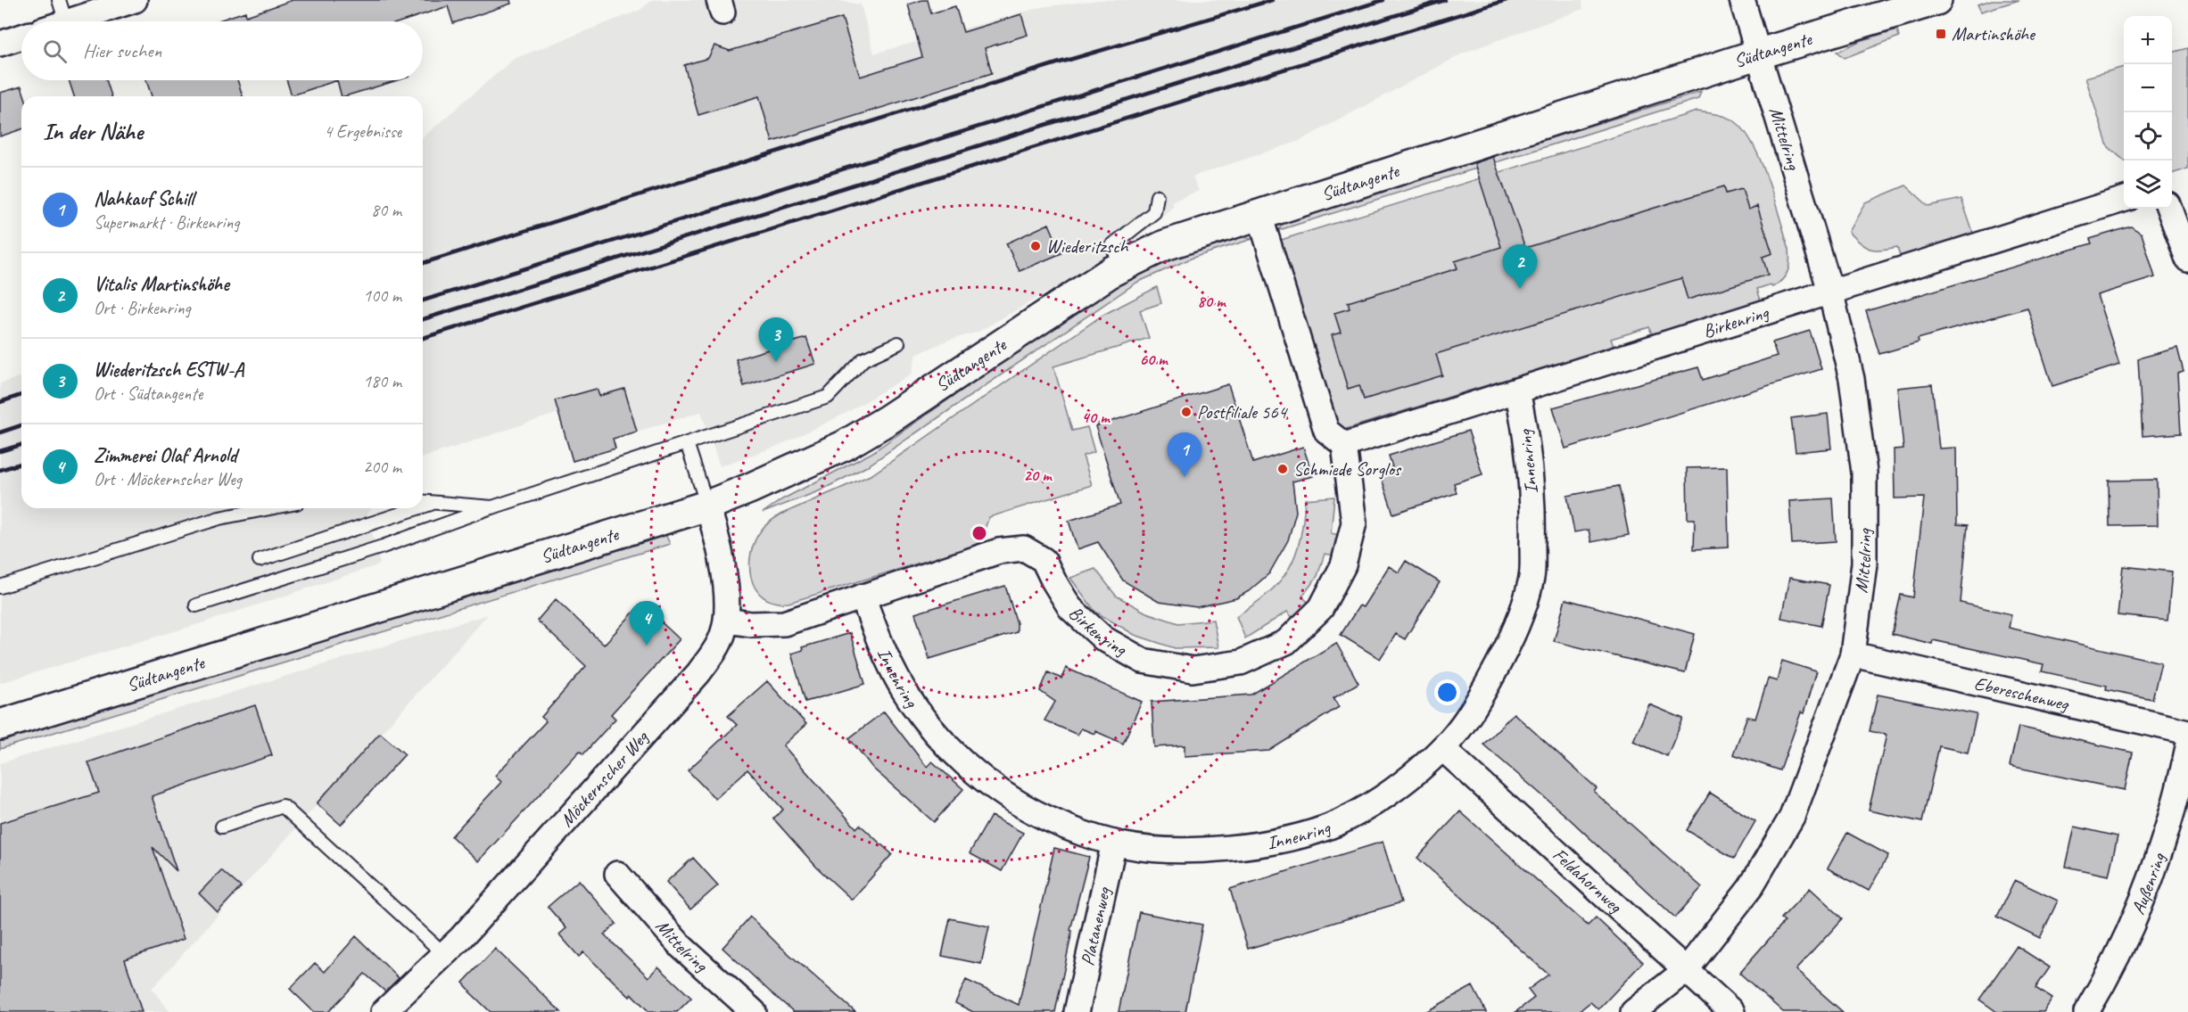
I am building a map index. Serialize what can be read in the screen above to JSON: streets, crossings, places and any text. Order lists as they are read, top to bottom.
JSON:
{
  "streets": {
    "street": [
      "Südtangente",
      "Mittelring",
      "Birkenring",
      "Innenring",
      "Ebereschenweg",
      "Möckernscher Weg",
      "Feldahornweg",
      "Außenring",
      "Platanenweg"
    ]
  },
  "crossings": [
    ["Südtangente", "Mittelring"],
    ["Südtangente", "Möckernscher Weg"],
    ["Mittelring", "Birkenring"],
    ["Mittelring", "Ebereschenweg"],
    ["Mittelring", "Feldahornweg"],
    ["Birkenring", "Innenring"],
    ["Birkenring", "Möckernscher Weg"],
    ["Innenring", "Feldahornweg"],
    ["Innenring", "Platanenweg"]
  ],
  "places": {
    "transit": ["Martinshöhe"],
    "other": ["Wiederitzsch", "Postfiliale 564", "Schmiede Sorglos"]
  },
  "page": {
    "map_buttons": ["+", "−"],
    "search": "Hier suchen",
    "heading": ["In der Nähe", "4 Ergebnisse"],
    "list": [
      {
        "mark": "1",
        "name": "Nahkauf Schill",
        "note": "Supermarkt · Birkenring",
        "value": "80 m"
      },
      {
        "mark": "2",
        "name": "Vitalis Martinshöhe",
        "note": "Ort · Birkenring",
        "value": "100 m"
      },
      {
        "mark": "3",
        "name": "Wiederitzsch ESTW-A",
        "note": "Ort · Südtangente",
        "value": "180 m"
      },
      {
        "mark": "4",
        "name": "Zimmerei Olaf Arnold",
        "note": "Ort · Möckernscher Weg",
        "value": "200 m"
      }
    ],
    "pins": [
      "2",
      "3",
      "1",
      "4"
    ]
  },
  "rings": [
    "80 m",
    "60 m",
    "40 m",
    "20 m"
  ]
}
